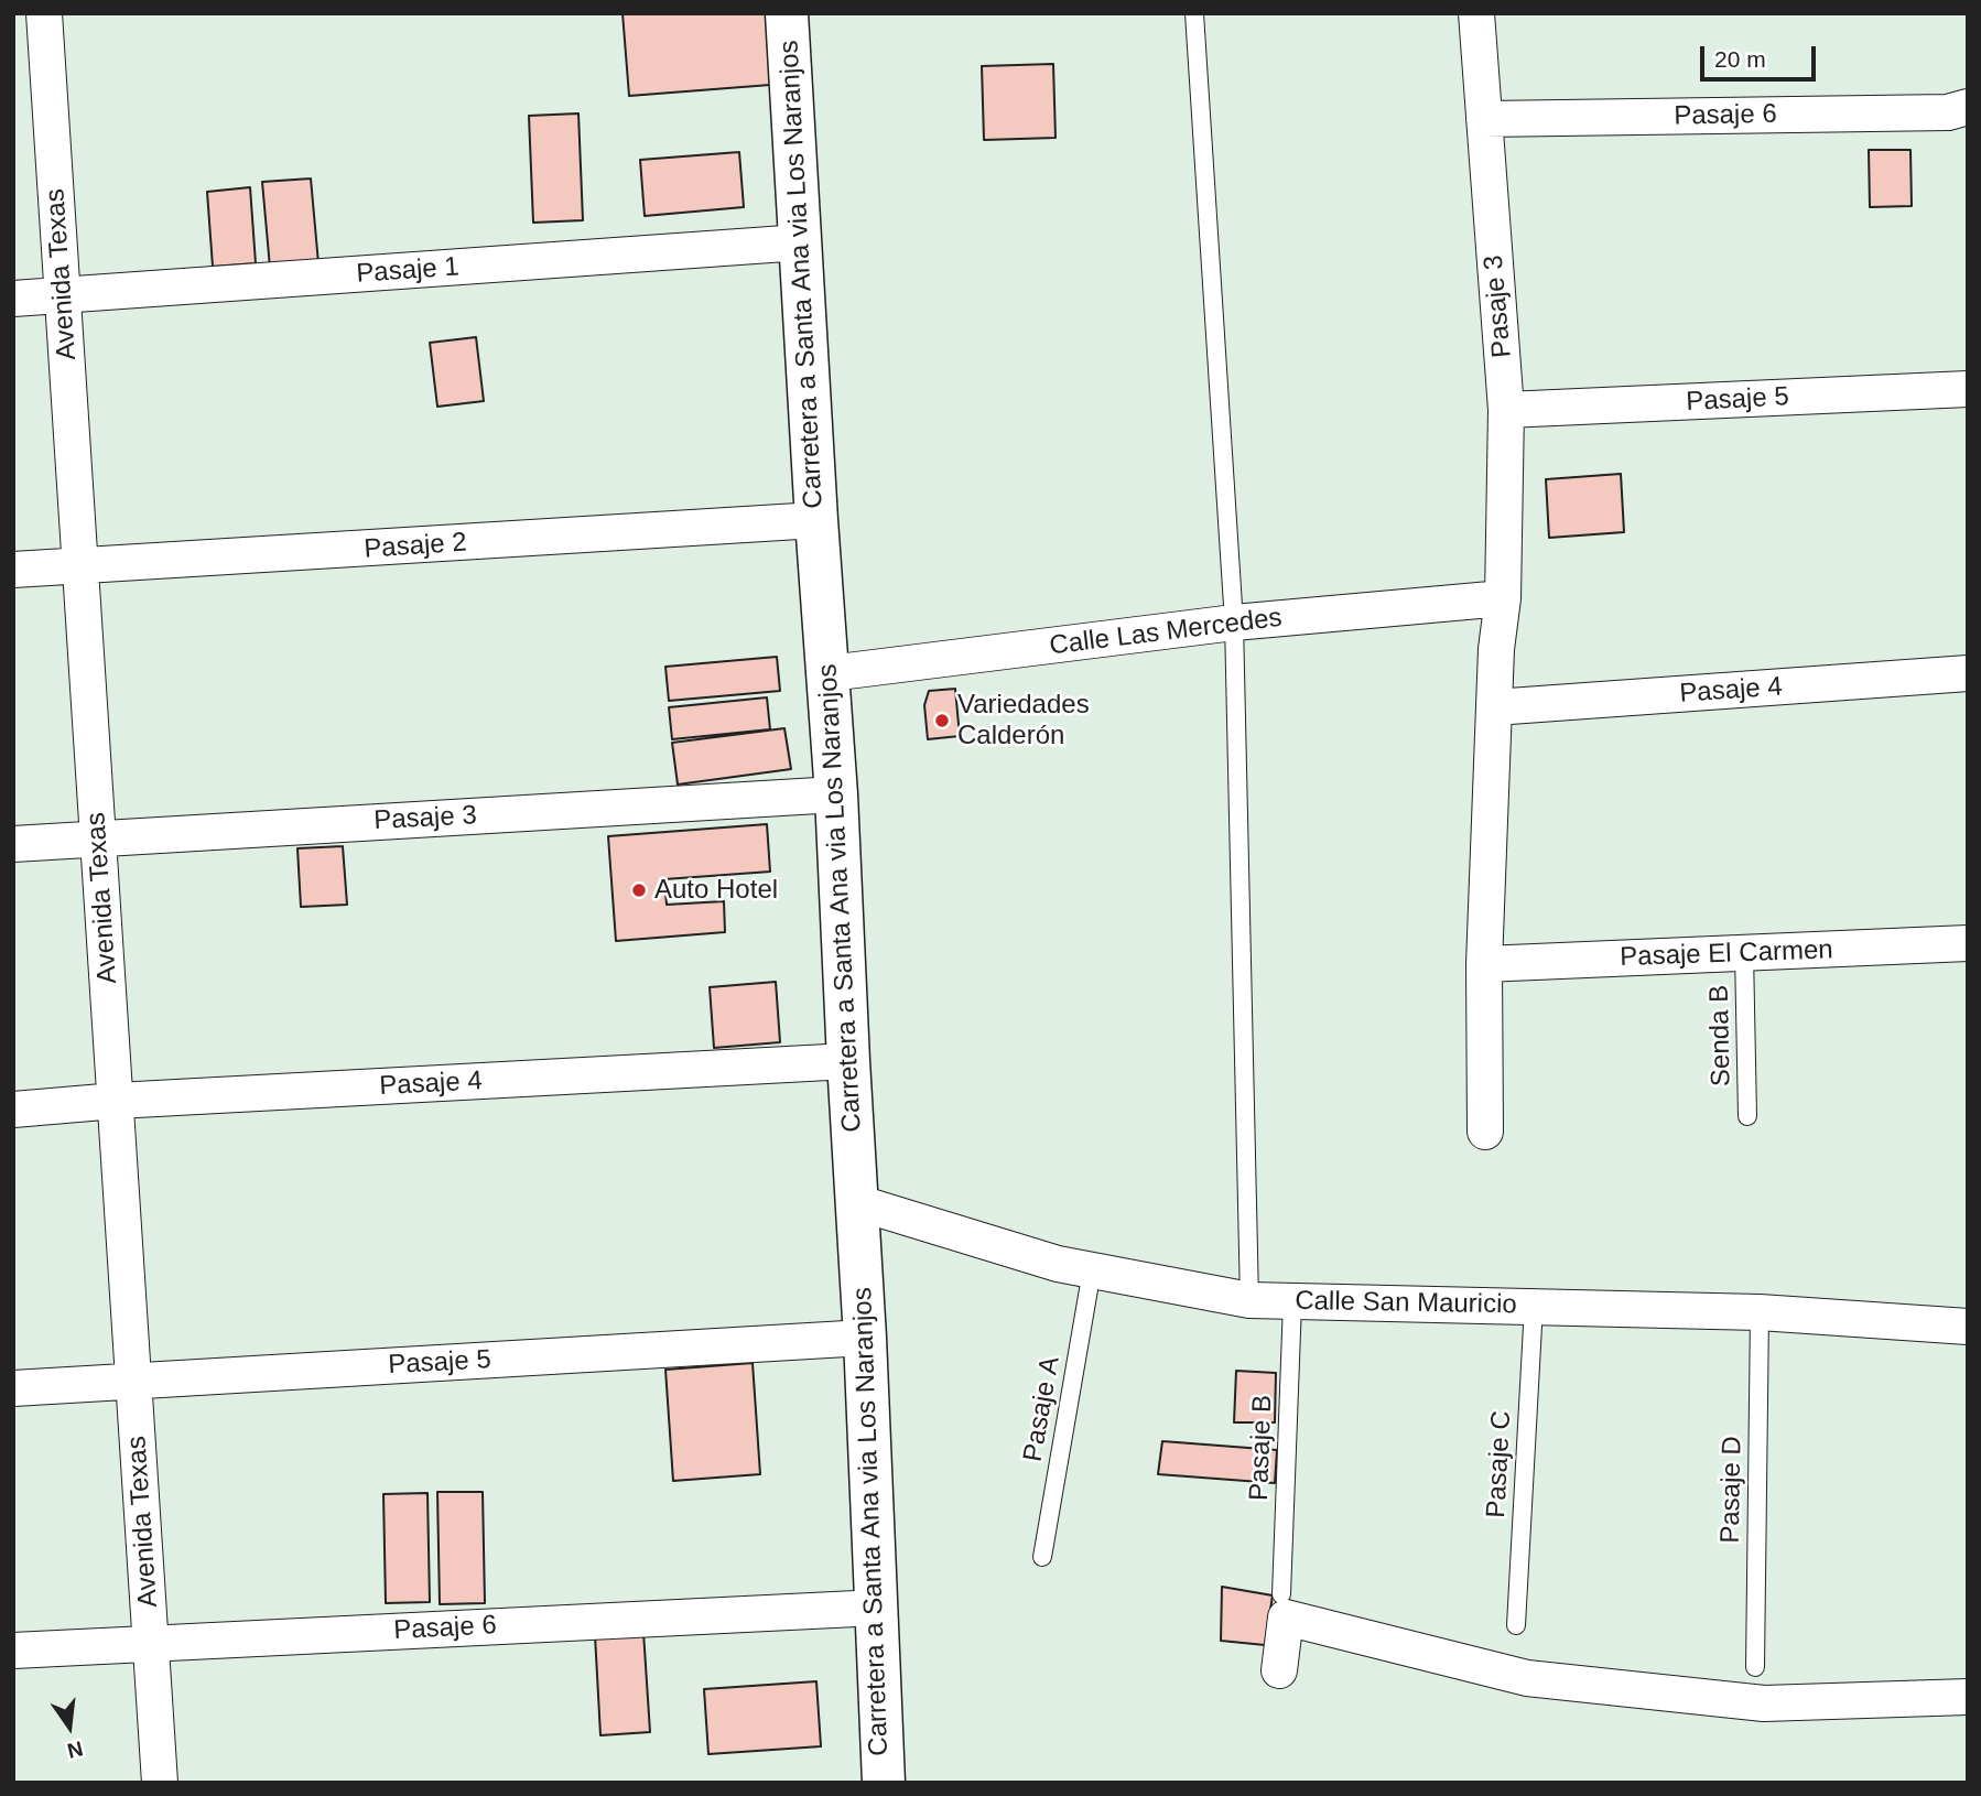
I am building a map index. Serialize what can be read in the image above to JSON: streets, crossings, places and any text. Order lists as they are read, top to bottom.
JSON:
{
  "streets": {
    "main road": ["Carretera a Santa Ana via Los Naranjos"],
    "street": [
      "Pasaje 6",
      "Pasaje 1",
      "Avenida Texas",
      "Pasaje 3",
      "Pasaje 5",
      "Pasaje 2",
      "Calle Las Mercedes",
      "Pasaje 4",
      "Pasaje El Carmen",
      "Calle San Mauricio"
    ],
    "lane": [
      "Senda B",
      "Pasaje A",
      "Pasaje B",
      "Pasaje C",
      "Pasaje D"
    ]
  },
  "crossings": [
    ["Pasaje 6", "Avenida Texas"],
    ["Pasaje 6", "Carretera a Santa Ana via Los Naranjos"],
    ["Pasaje 6", "Pasaje 3"],
    ["Pasaje 1", "Avenida Texas"],
    ["Pasaje 1", "Carretera a Santa Ana via Los Naranjos"],
    ["Avenida Texas", "Pasaje 3"],
    ["Avenida Texas", "Pasaje 5"],
    ["Avenida Texas", "Pasaje 2"],
    ["Avenida Texas", "Pasaje 4"],
    ["Carretera a Santa Ana via Los Naranjos", "Pasaje 3"],
    ["Carretera a Santa Ana via Los Naranjos", "Pasaje 5"],
    ["Carretera a Santa Ana via Los Naranjos", "Pasaje 2"],
    ["Carretera a Santa Ana via Los Naranjos", "Calle Las Mercedes"],
    ["Carretera a Santa Ana via Los Naranjos", "Pasaje 4"],
    ["Carretera a Santa Ana via Los Naranjos", "Calle San Mauricio"],
    ["Pasaje 3", "Pasaje 5"],
    ["Pasaje 3", "Calle Las Mercedes"],
    ["Pasaje 3", "Pasaje 4"],
    ["Pasaje 3", "Pasaje El Carmen"],
    ["Pasaje El Carmen", "Senda B"],
    ["Calle San Mauricio", "Pasaje A"],
    ["Calle San Mauricio", "Pasaje B"],
    ["Calle San Mauricio", "Pasaje C"],
    ["Calle San Mauricio", "Pasaje D"]
  ],
  "places": ["Variedades Calderón", "Auto Hotel"],
  "scale_bar": "20 m",
  "north": "bottom"
}
